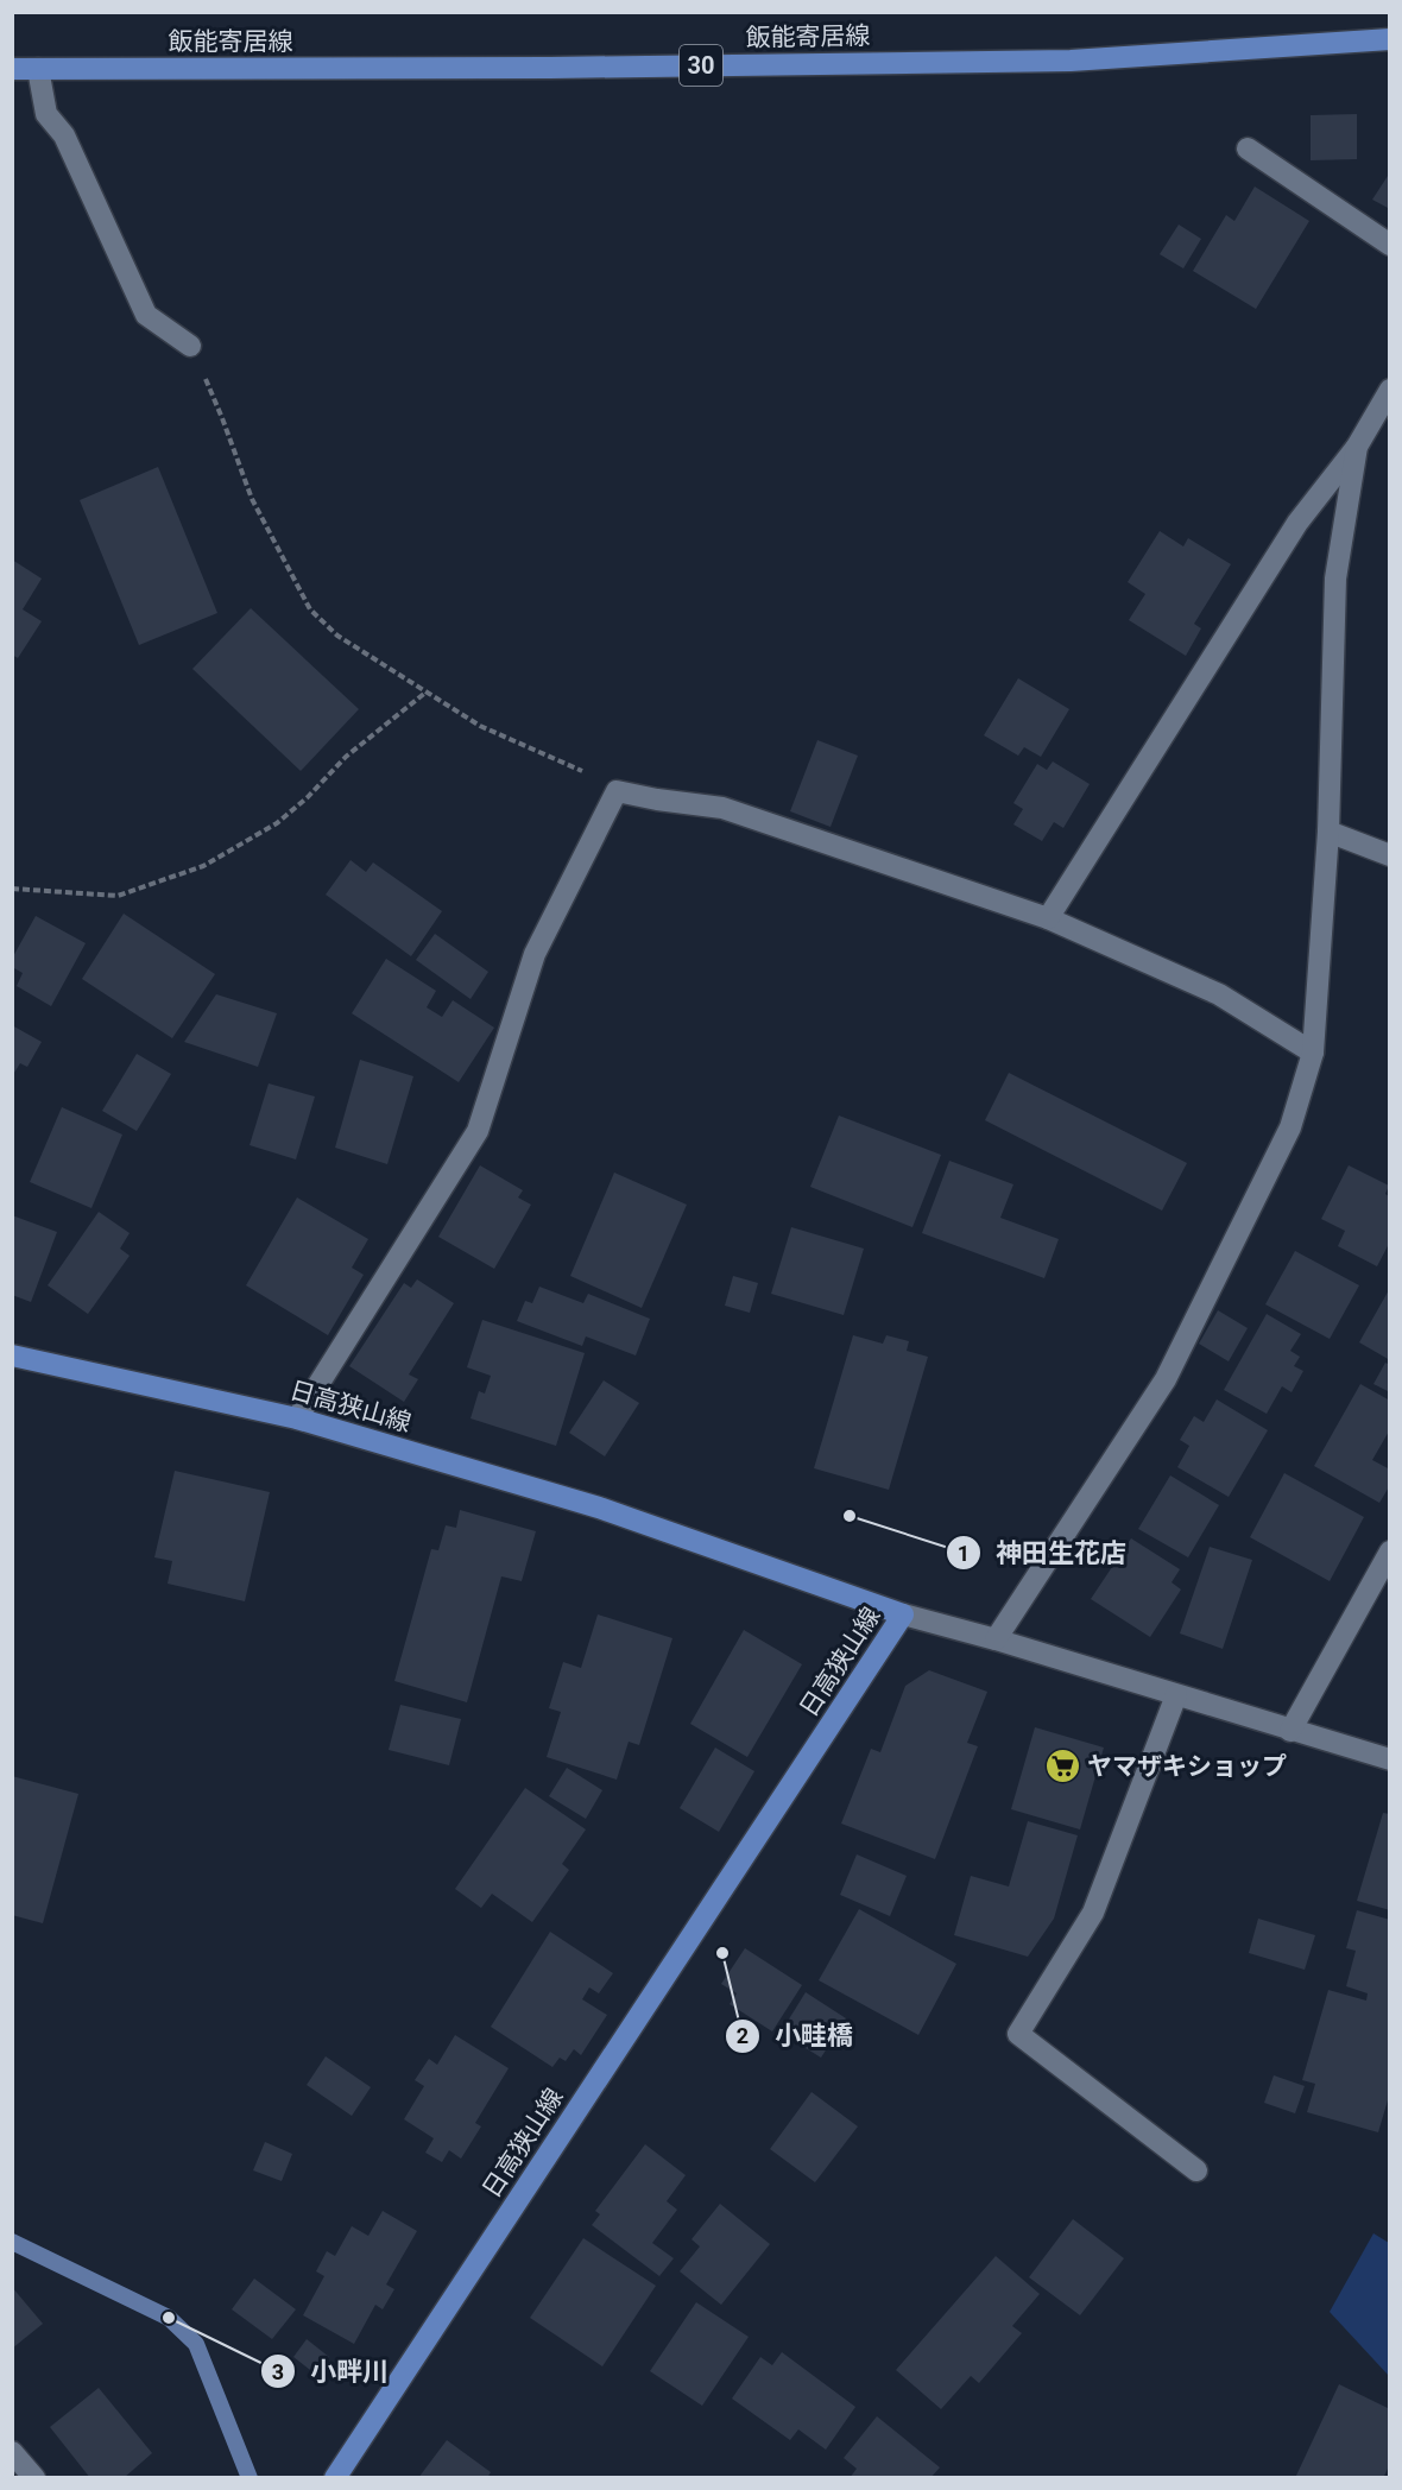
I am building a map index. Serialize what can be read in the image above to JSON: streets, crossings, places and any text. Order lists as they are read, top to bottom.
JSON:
{
  "streets": {
    "main road": ["飯能寄居線", "30", "日高狭山線"]
  },
  "places": {
    "other": ["神田生花店", "小畦橋", "小畔川"],
    "supermarket": ["ヤマザキショップ"]
  }
}
